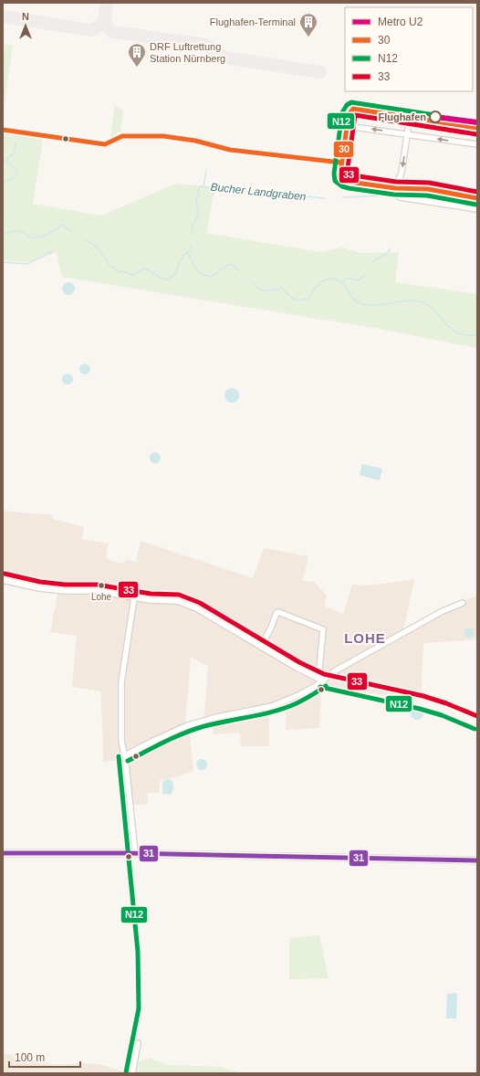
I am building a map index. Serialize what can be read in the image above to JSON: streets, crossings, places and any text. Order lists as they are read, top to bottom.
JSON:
{
  "districts": ["LOHE"],
  "water": ["Bucher Landgraben"],
  "places": {
    "building": ["Flughafen-Terminal", "DRF Luftrettung Station Nürnberg"],
    "other": ["Flughafen", "Lohe"]
  },
  "lines": [
    "transit line N12",
    "transit line 30",
    "transit line 33",
    "metro line U2",
    "transit line 31"
  ],
  "legend": [
    "Metro U2",
    "30",
    "N12",
    "33"
  ],
  "scale_bar": "100 m",
  "north": "top"
}
